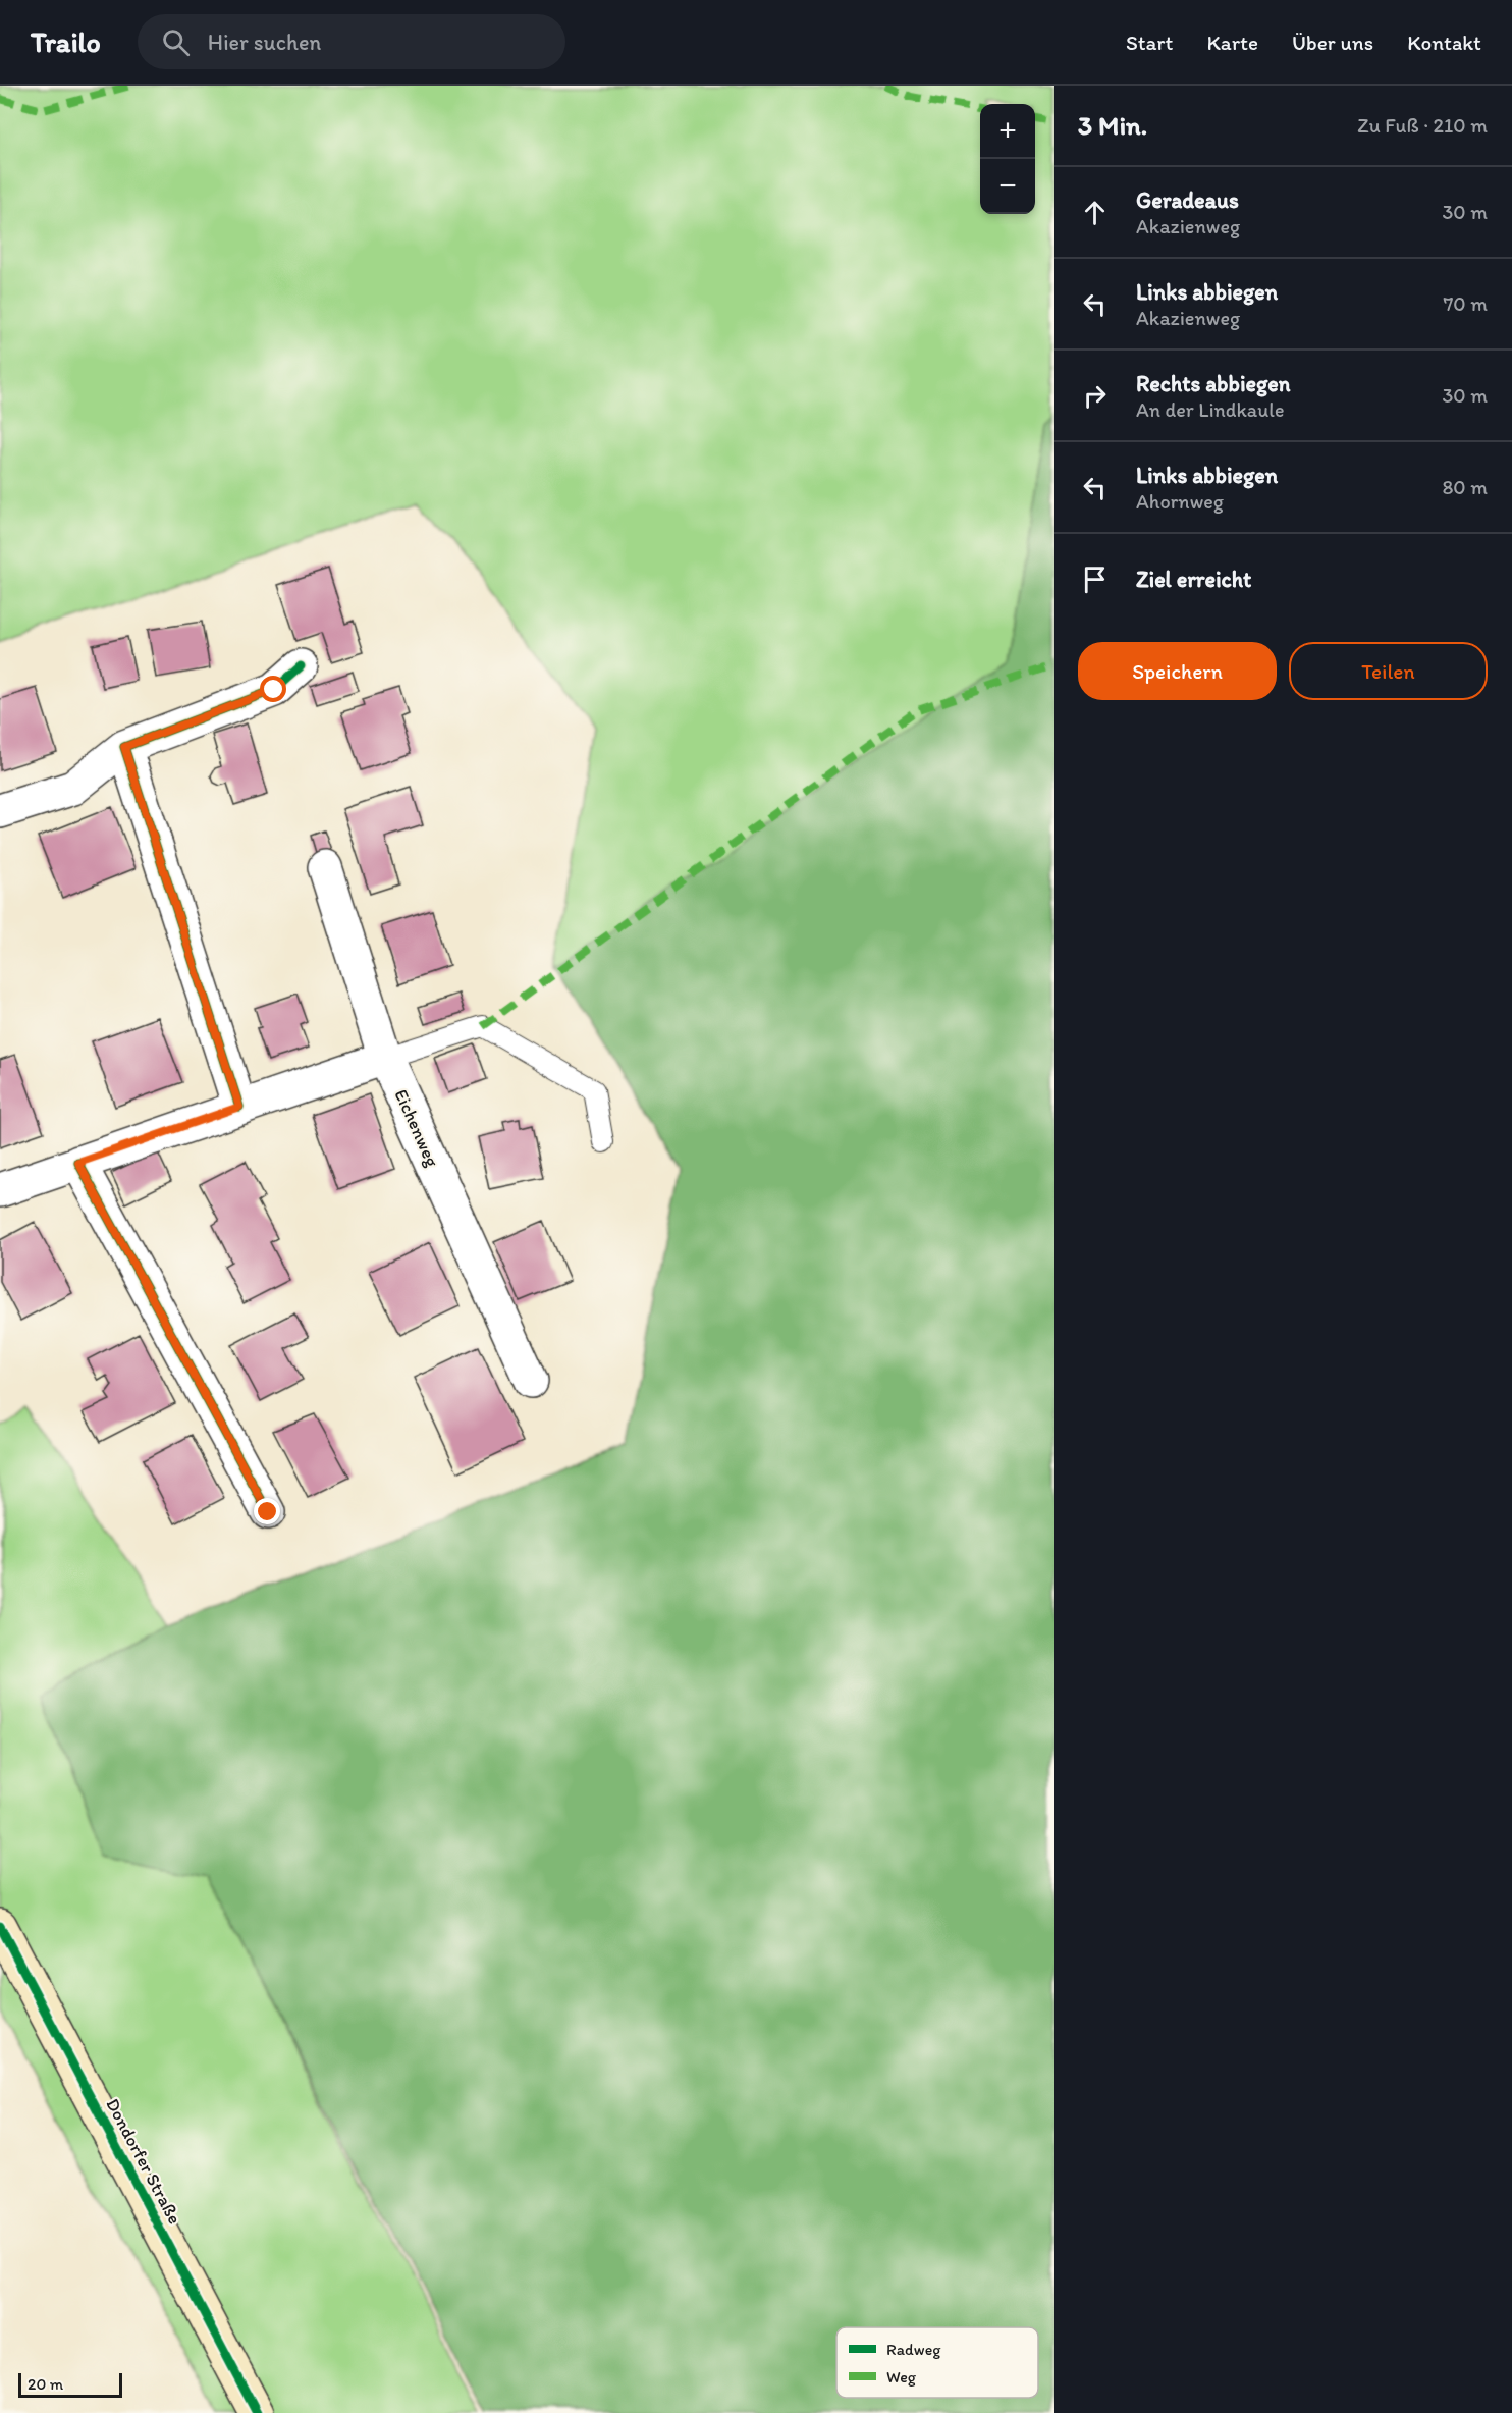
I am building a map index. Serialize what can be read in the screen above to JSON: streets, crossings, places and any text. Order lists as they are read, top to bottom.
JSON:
{
  "streets": {
    "main road": ["Dondorfer Straße"],
    "street": ["Eichenweg"]
  },
  "legend": ["Radweg", "Weg"],
  "scale_bar": "20 m",
  "page": {
    "header": "Trailo",
    "search": "Hier suchen",
    "nav": [
      "Start",
      "Karte",
      "Über uns",
      "Kontakt"
    ],
    "heading": ["3 Min.", "Zu Fuß · 210 m"],
    "map_buttons": ["+", "−"],
    "list": [
      ["Geradeaus", "Akazienweg", "30 m"],
      ["Links abbiegen", "Akazienweg", "70 m"],
      ["Rechts abbiegen", "An der Lindkaule", "30 m"],
      ["Links abbiegen", "Ahornweg", "80 m"],
      "Ziel erreicht"
    ],
    "buttons": ["Speichern", "Teilen"],
    "scale": "20 m"
  }
}
